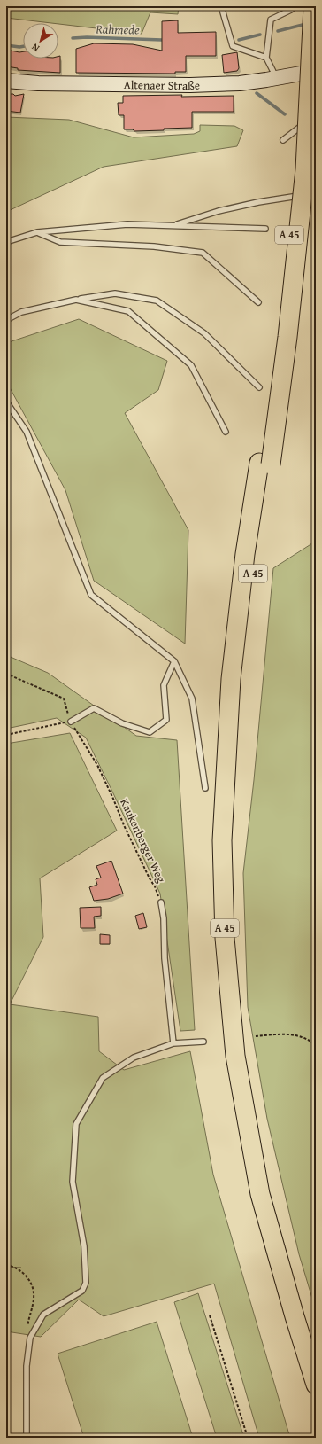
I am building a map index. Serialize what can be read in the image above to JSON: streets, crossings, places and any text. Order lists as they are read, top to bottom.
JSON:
{
  "streets": {
    "highway": ["A 45"],
    "main road": ["Altenaer Straße"],
    "path": ["Kaukenberger Weg"]
  },
  "water": ["Rahmede"],
  "north": "bottom left"
}
